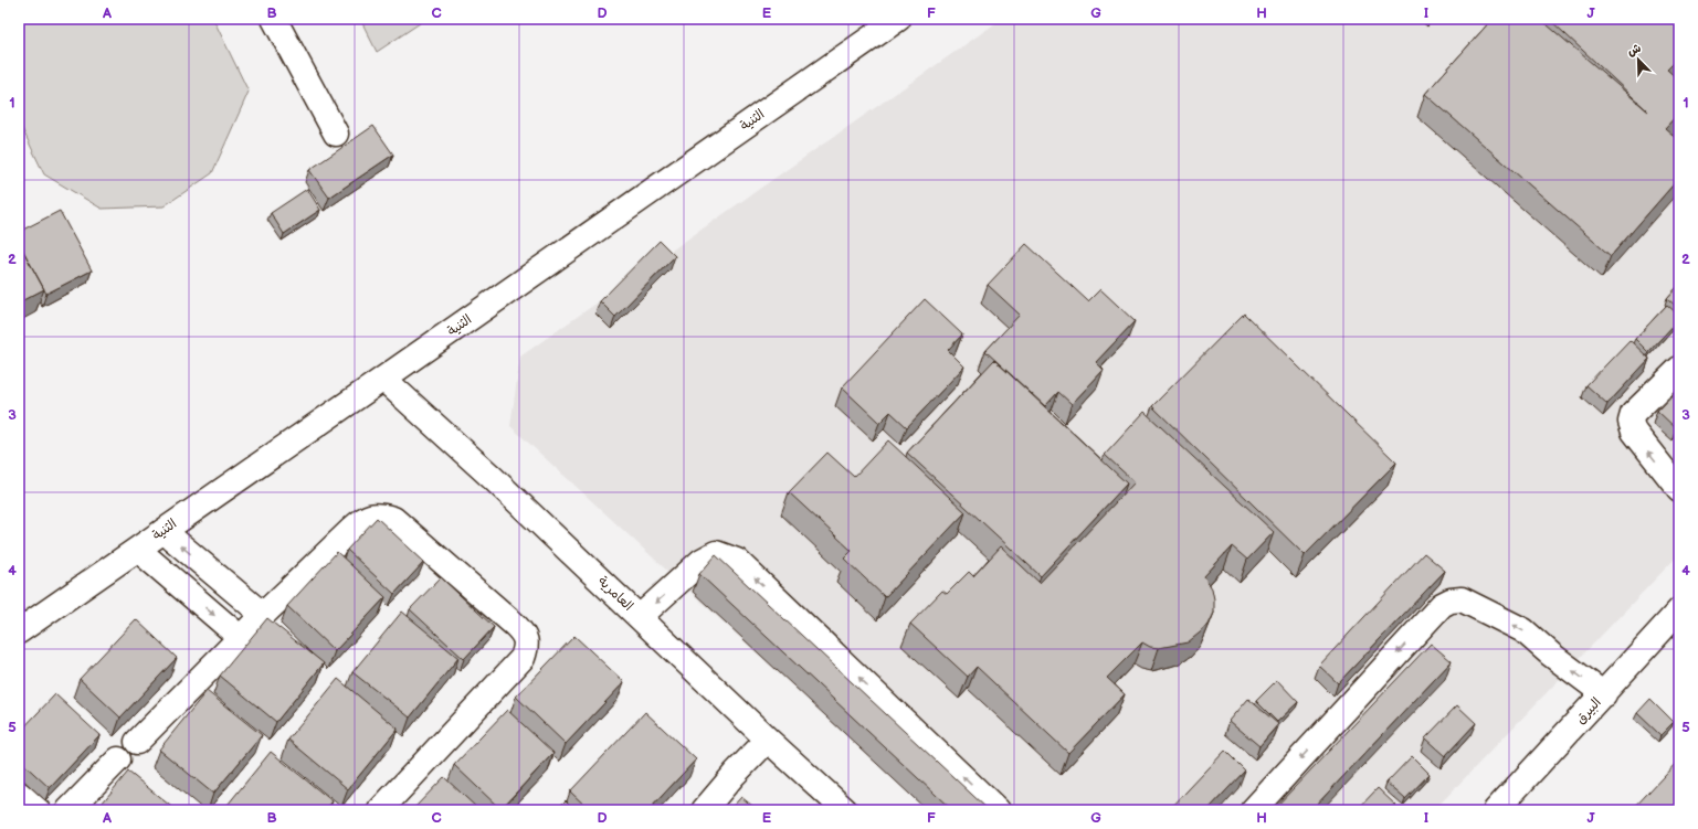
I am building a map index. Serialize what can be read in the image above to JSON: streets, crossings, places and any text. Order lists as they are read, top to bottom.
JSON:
{
  "streets": {
    "street": ["الثنية", "العامرية", "البيرق"]
  },
  "crossings": [
    ["الثنية", "العامرية"]
  ],
  "north": "top left",
  "grid": {
    "columns": [
      "A",
      "B",
      "C",
      "D",
      "E",
      "F",
      "G",
      "H",
      "I",
      "J"
    ],
    "rows": [
      "1",
      "2",
      "3",
      "4",
      "5"
    ]
  }
}
